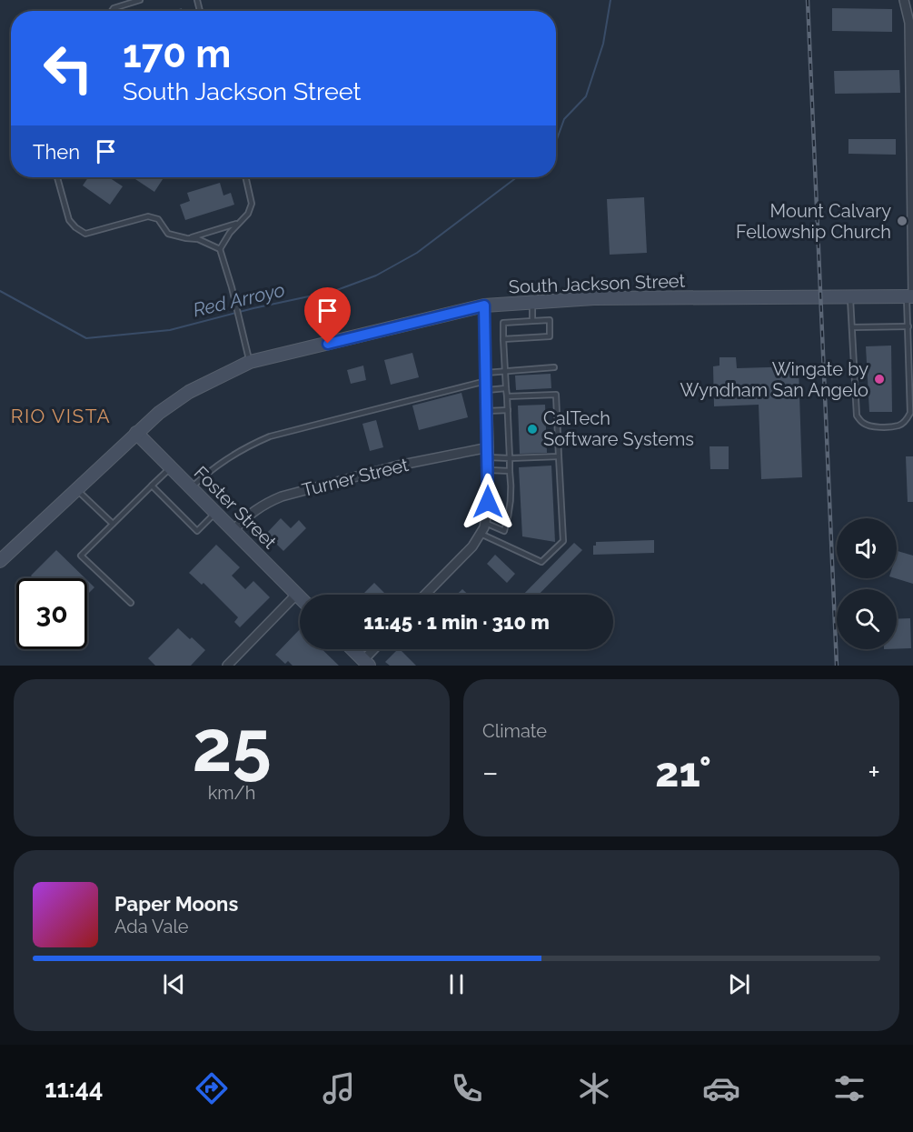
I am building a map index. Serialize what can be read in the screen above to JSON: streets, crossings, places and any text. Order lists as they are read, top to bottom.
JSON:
{
  "streets": {
    "main road": ["South Jackson Street", "Foster Street"],
    "street": ["Turner Street"]
  },
  "crossings": [
    ["South Jackson Street", "Foster Street"],
    ["Turner Street", "Foster Street"]
  ],
  "districts": ["RIO VISTA"],
  "water": ["Red Arroyo"],
  "places": ["Mount Calvary Fellowship Church", "Wingate by Wyndham San Angelo", "CalTech Software Systems"],
  "page": {
    "turn": ["170 m", "South Jackson Street"],
    "then": "Then",
    "limit": "30",
    "trip": "11:45 · 1 min · 310 m",
    "tile": [
      ["25", "km/h"],
      "Climate"
    ],
    "heat": ["−", "21°", "+"],
    "song": ["Paper Moons", "Ada Vale"],
    "tabs": "11:44"
  }
}
